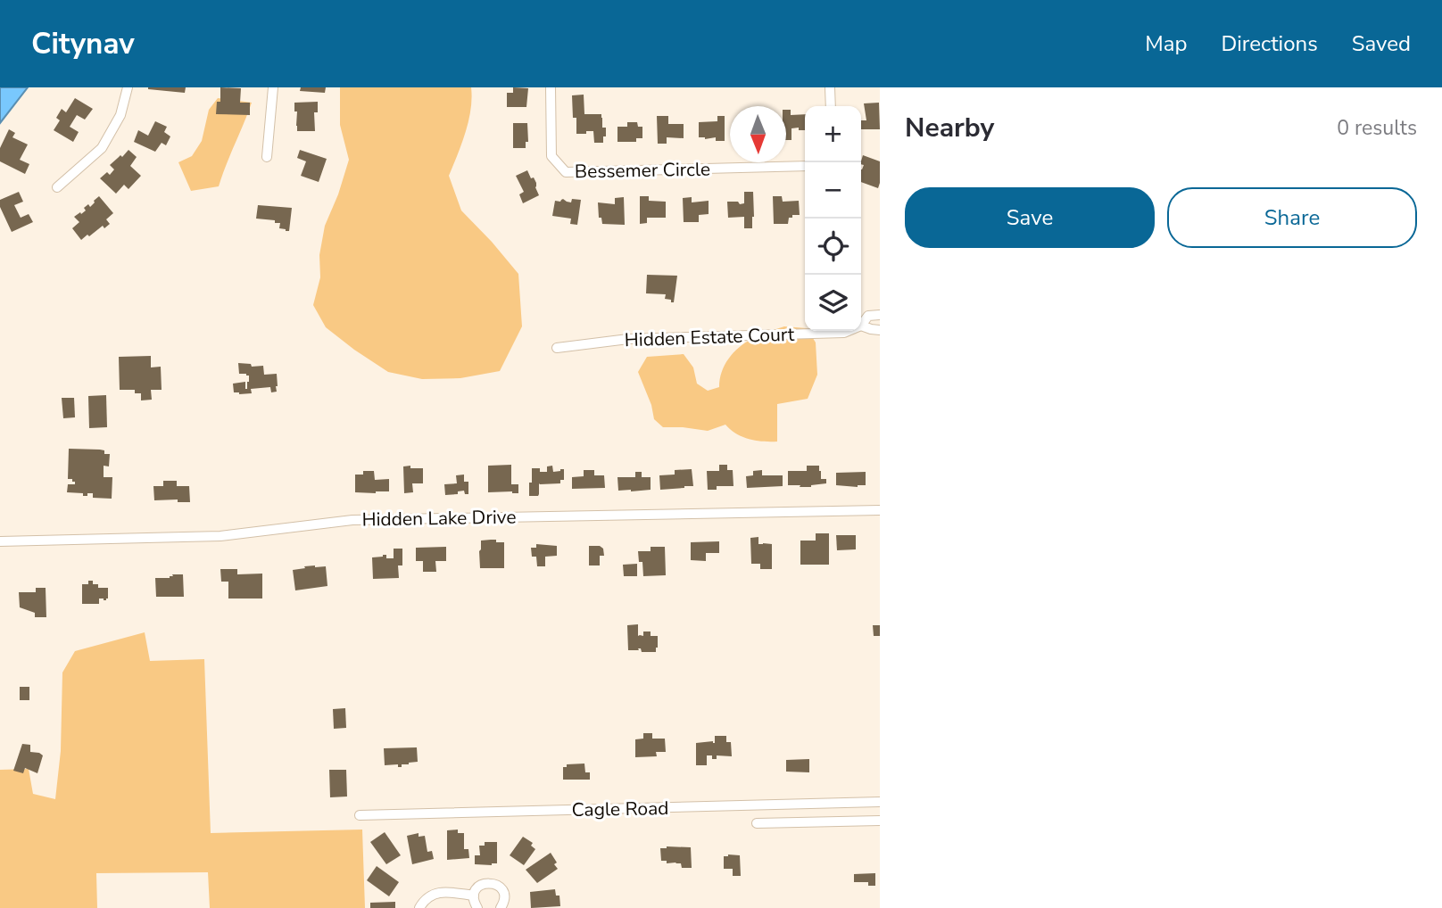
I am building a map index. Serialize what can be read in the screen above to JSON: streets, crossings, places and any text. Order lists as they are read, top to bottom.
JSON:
{
  "streets": {
    "street": [
      "Bessemer Circle",
      "Hidden Estate Court",
      "Hidden Lake Drive",
      "Cagle Road"
    ]
  },
  "north": "bottom",
  "page": {
    "header": "Citynav",
    "nav": ["Map", "Directions", "Saved"],
    "heading": ["Nearby", "0 results"],
    "map_buttons": ["+", "−"],
    "buttons": ["Save", "Share"]
  }
}
